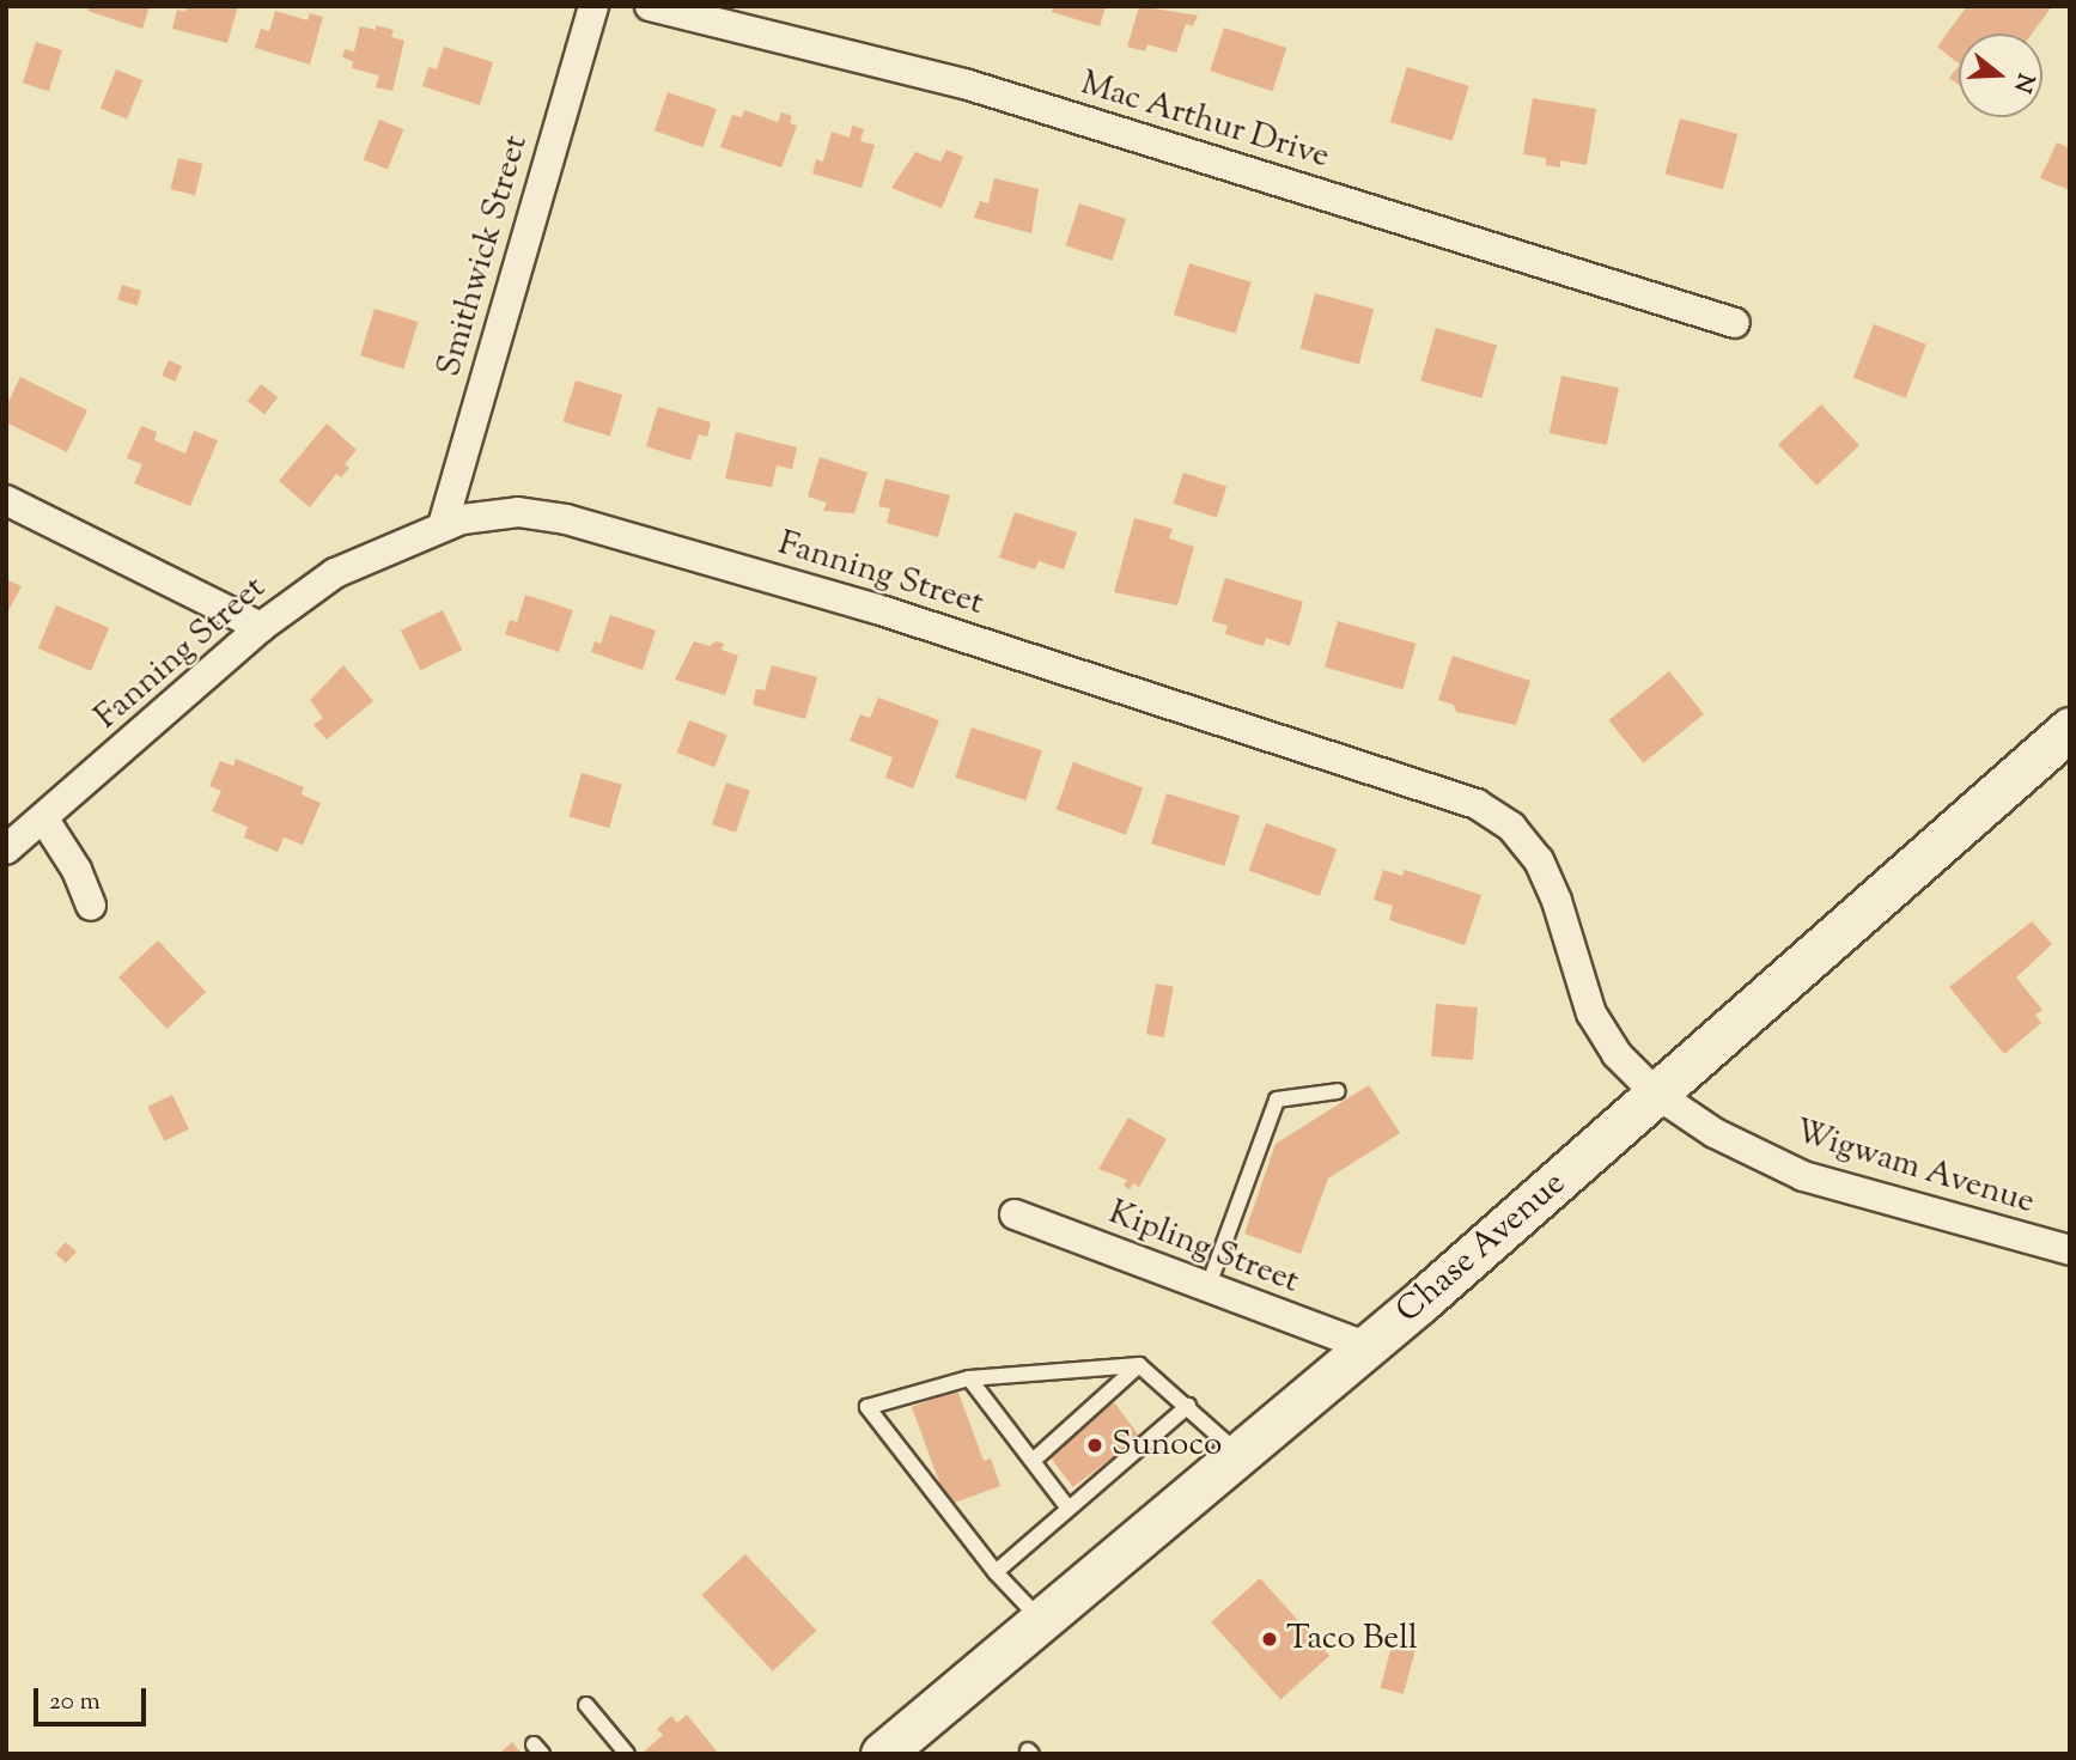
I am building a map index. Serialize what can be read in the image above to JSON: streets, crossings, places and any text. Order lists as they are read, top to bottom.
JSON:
{
  "streets": {
    "main road": ["Chase Avenue"],
    "street": [
      "Mac Arthur Drive",
      "Smithwick Street",
      "Fanning Street",
      "Wigwam Avenue",
      "Kipling Street"
    ]
  },
  "crossings": [
    ["Smithwick Street", "Fanning Street"],
    ["Fanning Street", "Wigwam Avenue"],
    ["Fanning Street", "Chase Avenue"],
    ["Wigwam Avenue", "Chase Avenue"],
    ["Kipling Street", "Chase Avenue"]
  ],
  "places": ["Sunoco", "Taco Bell"],
  "scale_bar": "20 m",
  "north": "right"
}
